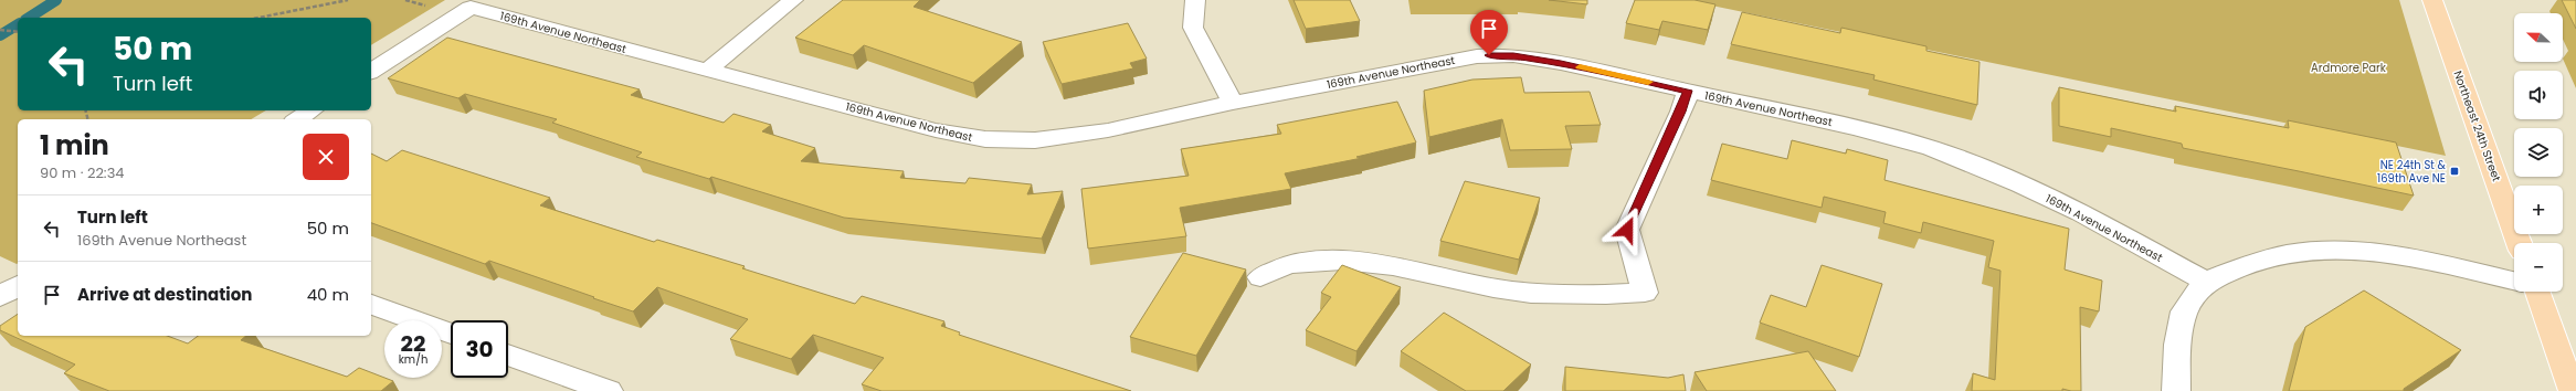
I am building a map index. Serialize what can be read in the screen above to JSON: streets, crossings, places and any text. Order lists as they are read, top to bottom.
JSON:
{
  "streets": {
    "main road": ["Northeast 24th Street"],
    "street": ["169th Avenue Northeast"]
  },
  "parks": ["Ardmore Park"],
  "places": {
    "transit": ["NE 24th St & 169th Ave NE"]
  },
  "north": "left",
  "page": {
    "map_buttons": ["+", "−"],
    "turn": ["50 m", "Turn left"],
    "heading": ["1 min", "90 m · 22:34"],
    "list": [
      {
        "name": "Turn left",
        "note": "169th Avenue Northeast",
        "value": "50 m"
      },
      {
        "name": "Arrive at destination",
        "value": "40 m"
      }
    ],
    "speed": "22 km/h",
    "limit": "30"
  }
}
